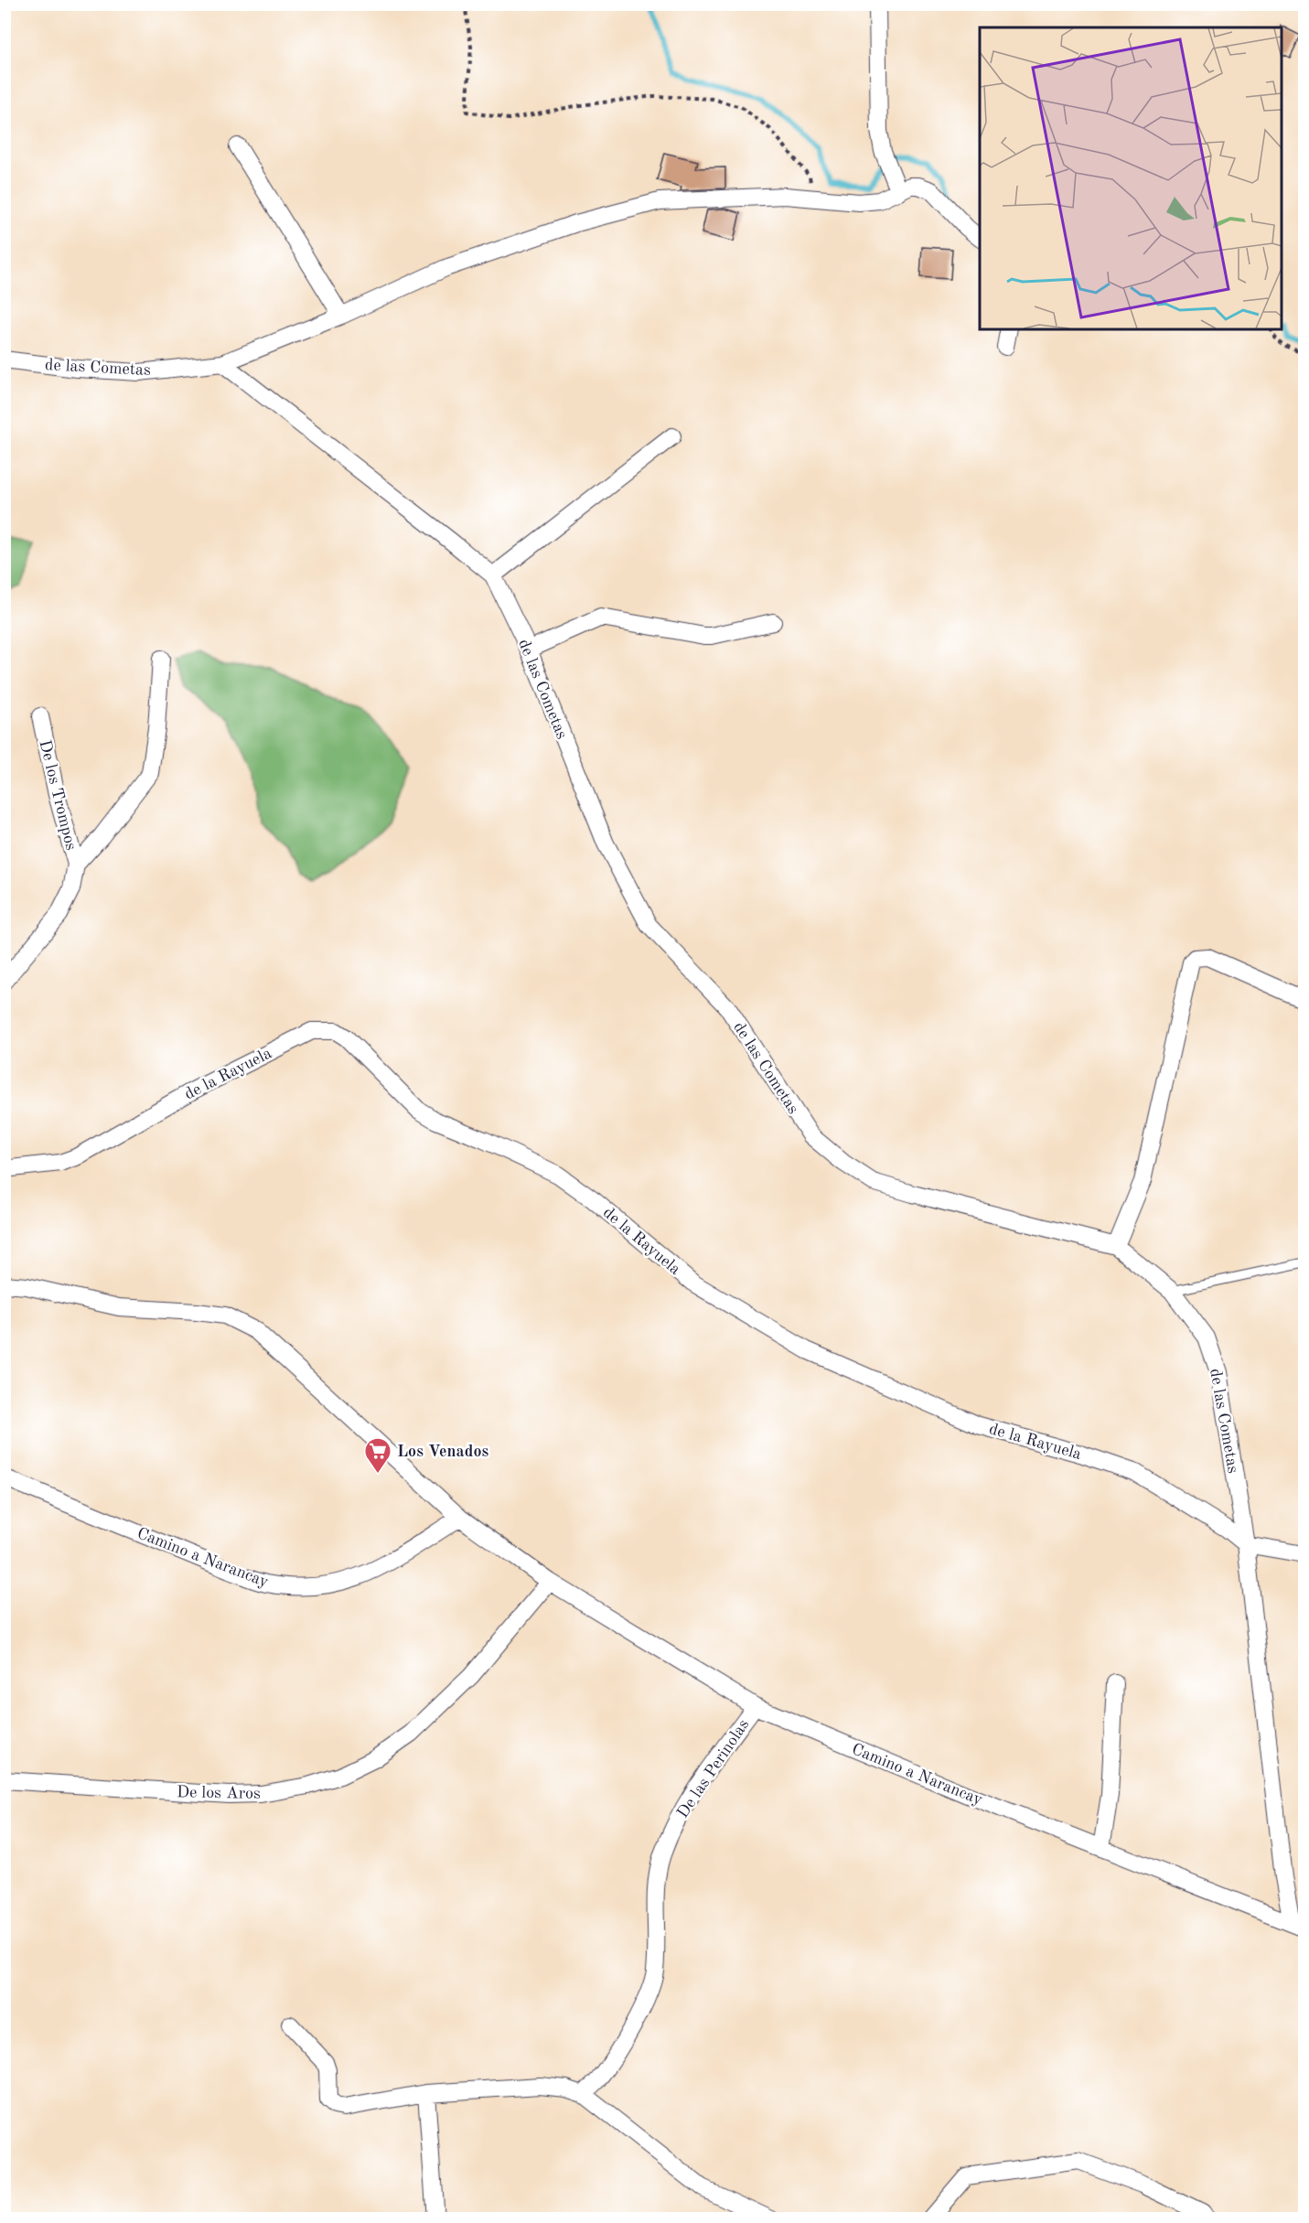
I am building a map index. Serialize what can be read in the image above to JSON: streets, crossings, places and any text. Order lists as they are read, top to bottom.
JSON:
{
  "streets": {
    "street": [
      "de las Cometas",
      "De los Trompos",
      "de la Rayuela",
      "Camino a Narancay",
      "De las Perinolas",
      "De los Aros"
    ]
  },
  "crossings": [
    ["de las Cometas", "de la Rayuela"],
    ["de las Cometas", "Camino a Narancay"],
    ["Camino a Narancay", "De las Perinolas"],
    ["Camino a Narancay", "De los Aros"]
  ],
  "places": {
    "supermarket": ["Los Venados"]
  }
}
